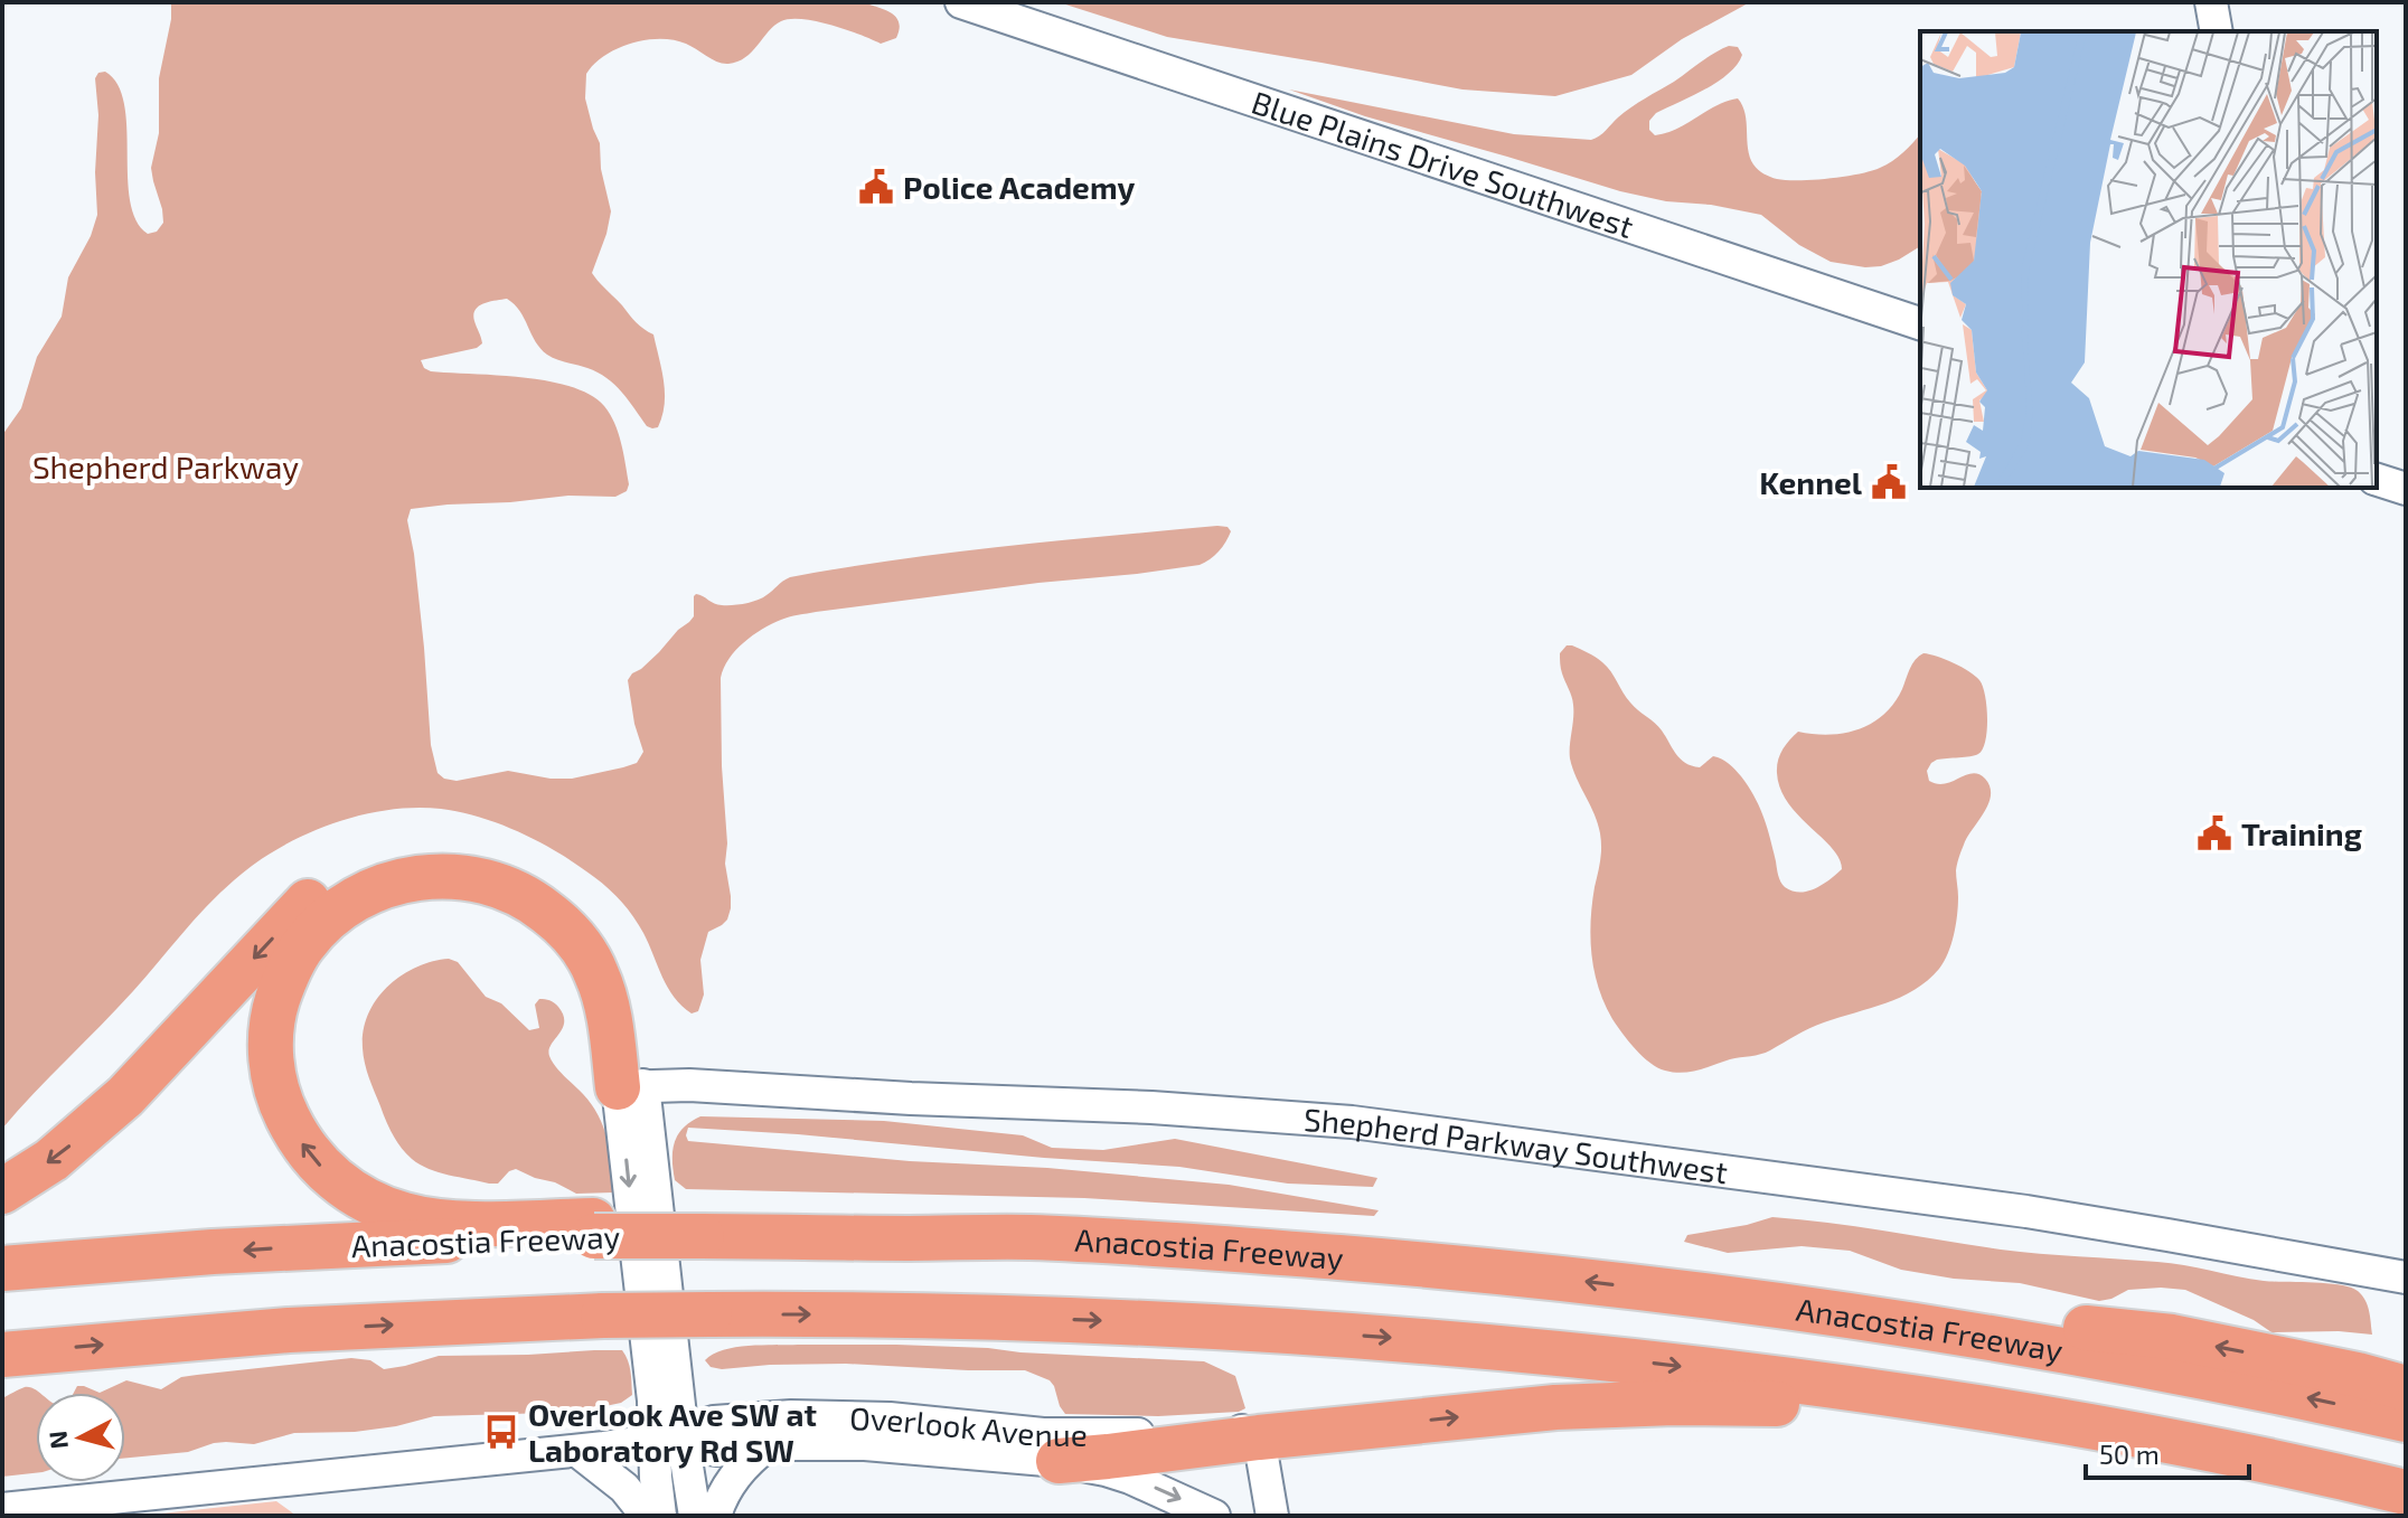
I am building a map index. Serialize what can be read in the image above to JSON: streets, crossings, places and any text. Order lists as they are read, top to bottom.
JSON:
{
  "streets": {
    "highway": ["Anacostia Freeway"],
    "street": ["Blue Plains Drive Southwest", "Shepherd Parkway Southwest", "Overlook Avenue"]
  },
  "parks": ["Shepherd Parkway"],
  "places": {
    "public building": ["Police Academy", "Kennel", "Training"],
    "bus stop": ["Overlook Ave SW at Laboratory Rd SW"]
  },
  "scale_bar": "50 m",
  "north": "left"
}
